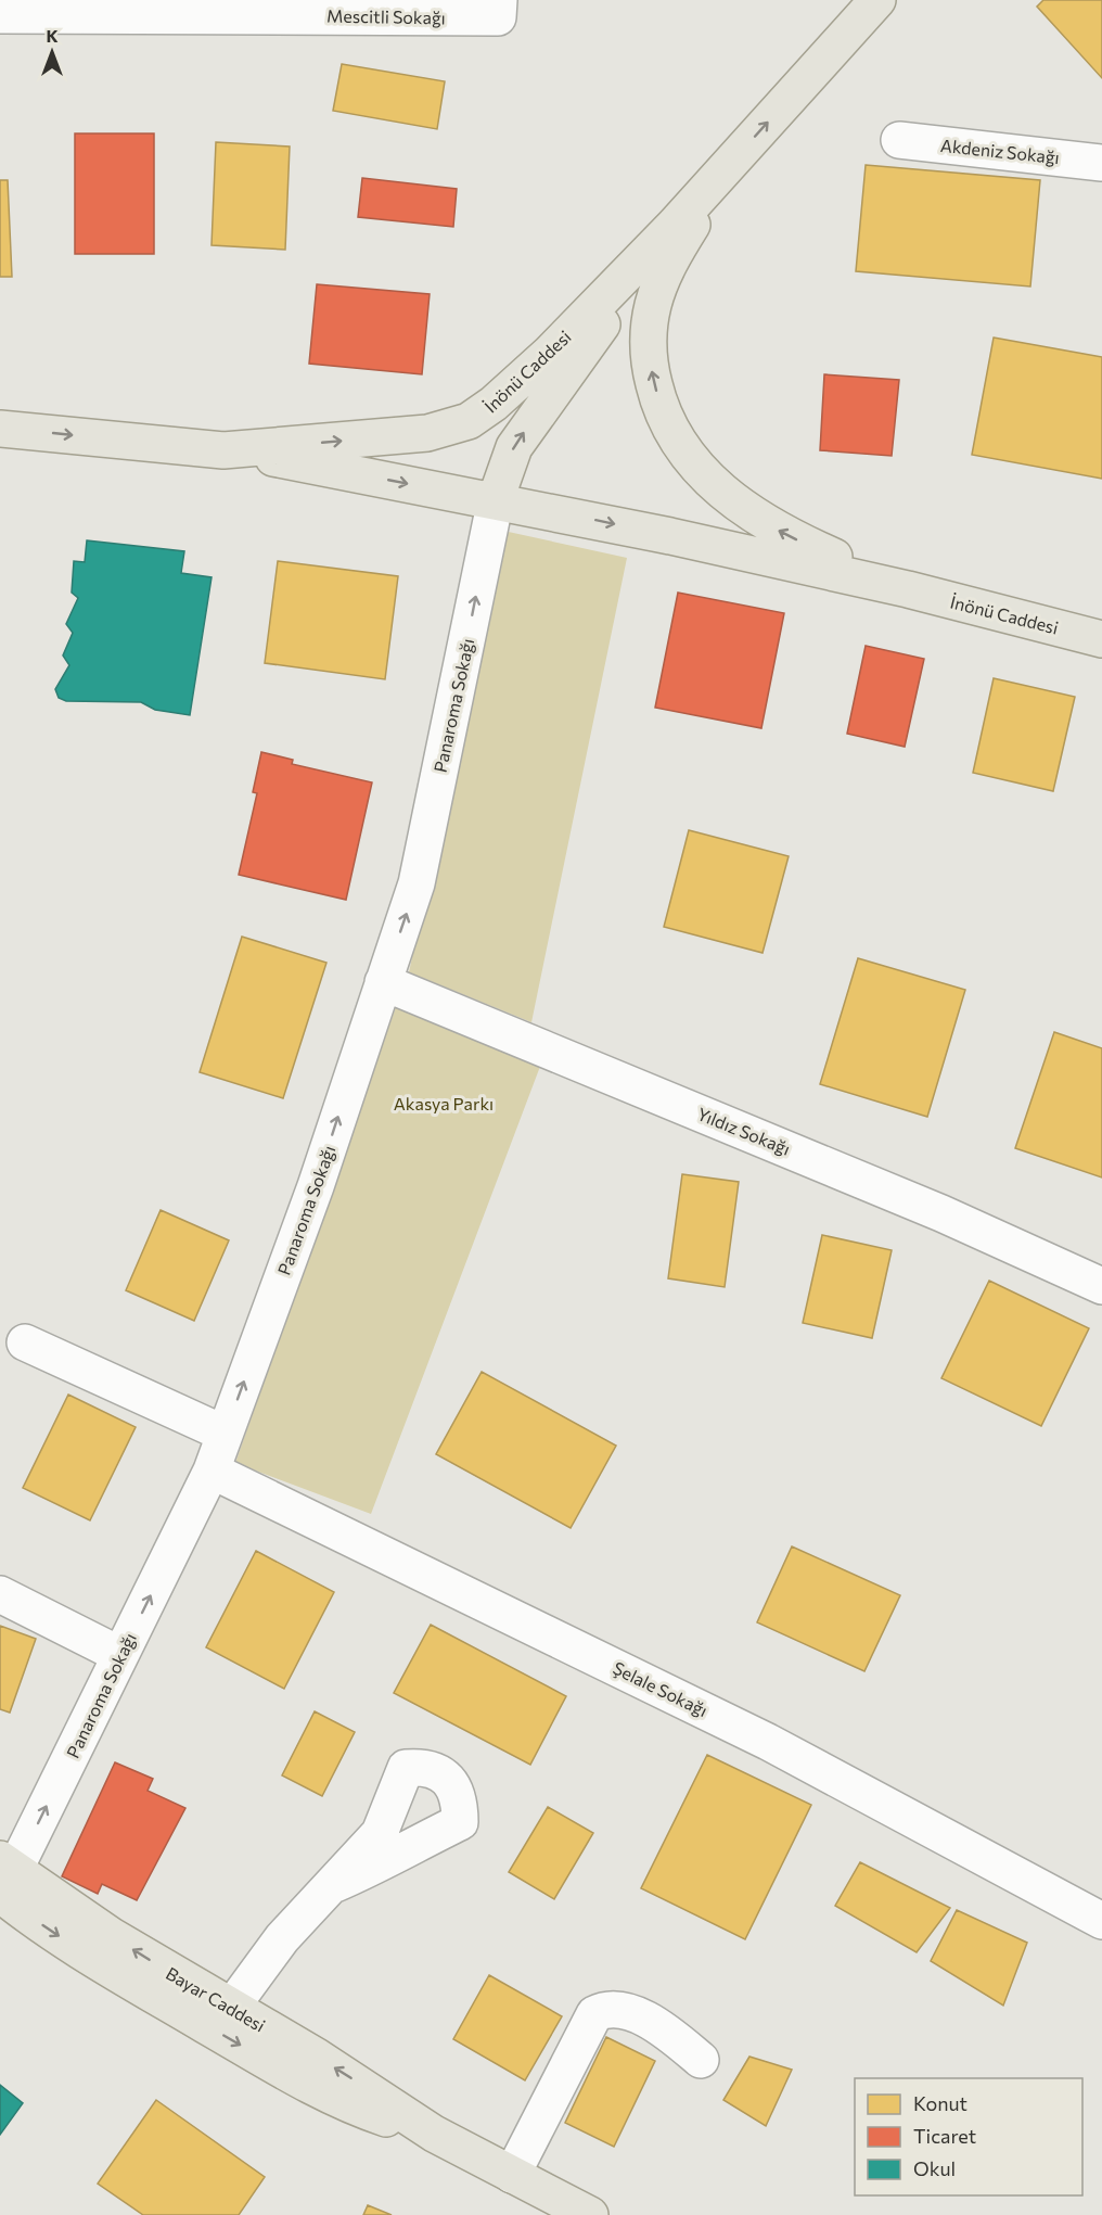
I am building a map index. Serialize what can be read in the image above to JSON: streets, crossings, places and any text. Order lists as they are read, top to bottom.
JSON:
{
  "streets": {
    "main road": ["İnönü Caddesi", "Bayar Caddesi"],
    "street": [
      "Mescitli Sokağı",
      "Akdeniz Sokağı",
      "Panaroma Sokağı",
      "Yıldız Sokağı",
      "Şelale Sokağı"
    ]
  },
  "crossings": [
    ["Panaroma Sokağı", "Yıldız Sokağı"],
    ["Panaroma Sokağı", "Şelale Sokağı"],
    ["Panaroma Sokağı", "Bayar Caddesi"]
  ],
  "one_way": ["İnönü Caddesi", "Panaroma Sokağı"],
  "parks": ["Akasya Parkı"],
  "legend": ["Konut", "Ticaret", "Okul"],
  "north": "top"
}
